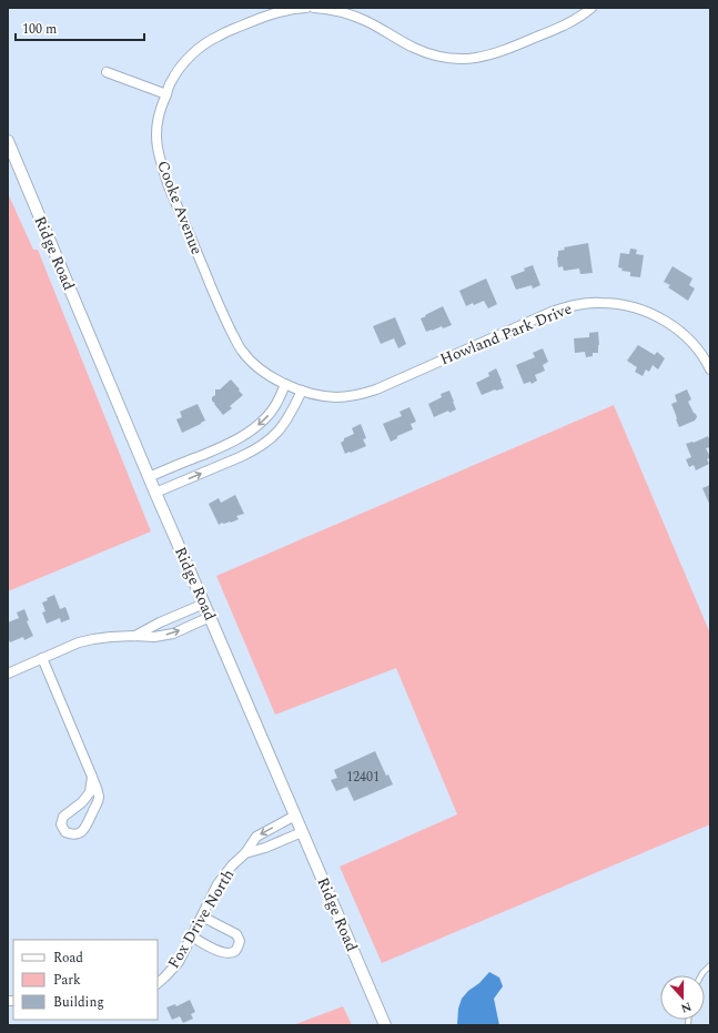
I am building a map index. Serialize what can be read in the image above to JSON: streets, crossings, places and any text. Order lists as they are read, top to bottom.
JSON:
{
  "streets": {
    "street": [
      "Cooke Avenue",
      "Ridge Road",
      "Howland Park Drive",
      "Fox Drive North"
    ]
  },
  "crossings": [
    ["Cooke Avenue", "Howland Park Drive"],
    ["Ridge Road", "Fox Drive North"]
  ],
  "house_numbers": ["12401"],
  "legend": ["Road", "Park", "Building"],
  "scale_bar": "100 m",
  "north": "bottom"
}
